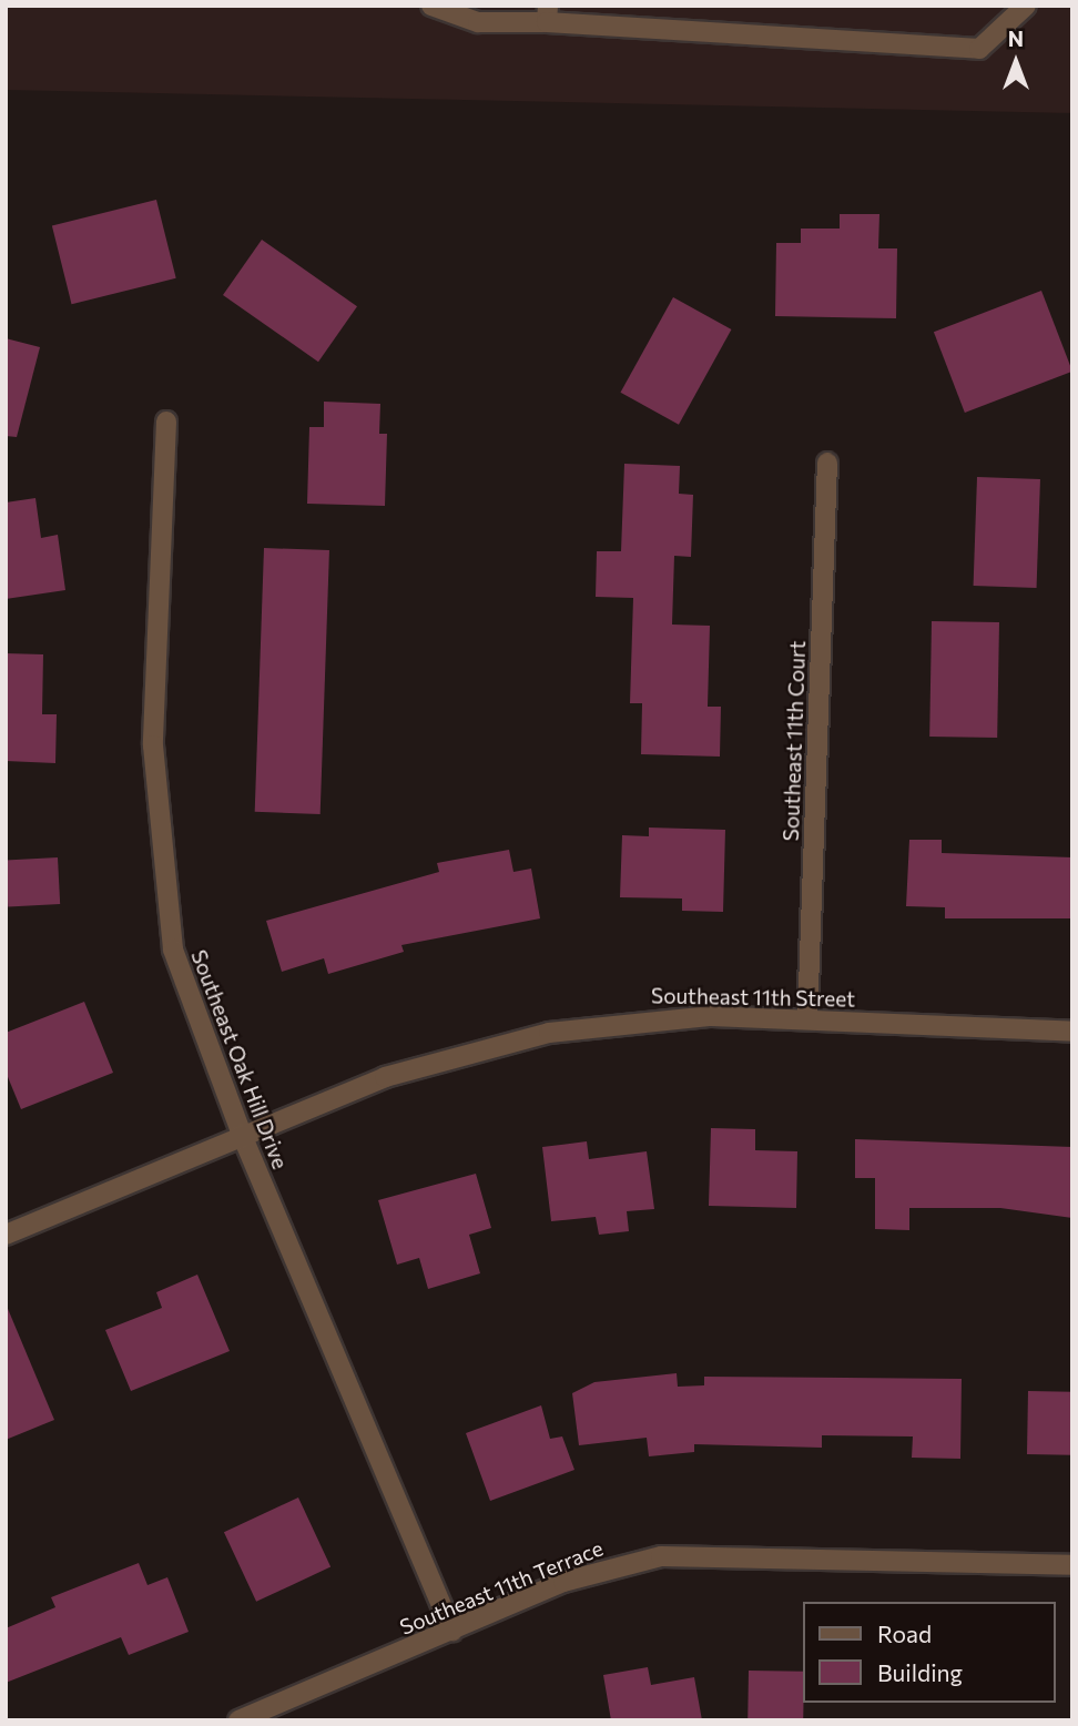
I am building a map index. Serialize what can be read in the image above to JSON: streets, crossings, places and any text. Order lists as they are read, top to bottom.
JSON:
{
  "streets": {
    "street": [
      "Southeast 11th Court",
      "Southeast 11th Street",
      "Southeast Oak Hill Drive",
      "Southeast 11th Terrace"
    ]
  },
  "crossings": [
    ["Southeast 11th Court", "Southeast 11th Street"],
    ["Southeast 11th Street", "Southeast Oak Hill Drive"],
    ["Southeast Oak Hill Drive", "Southeast 11th Terrace"]
  ],
  "legend": ["Road", "Building"],
  "north": "top"
}
